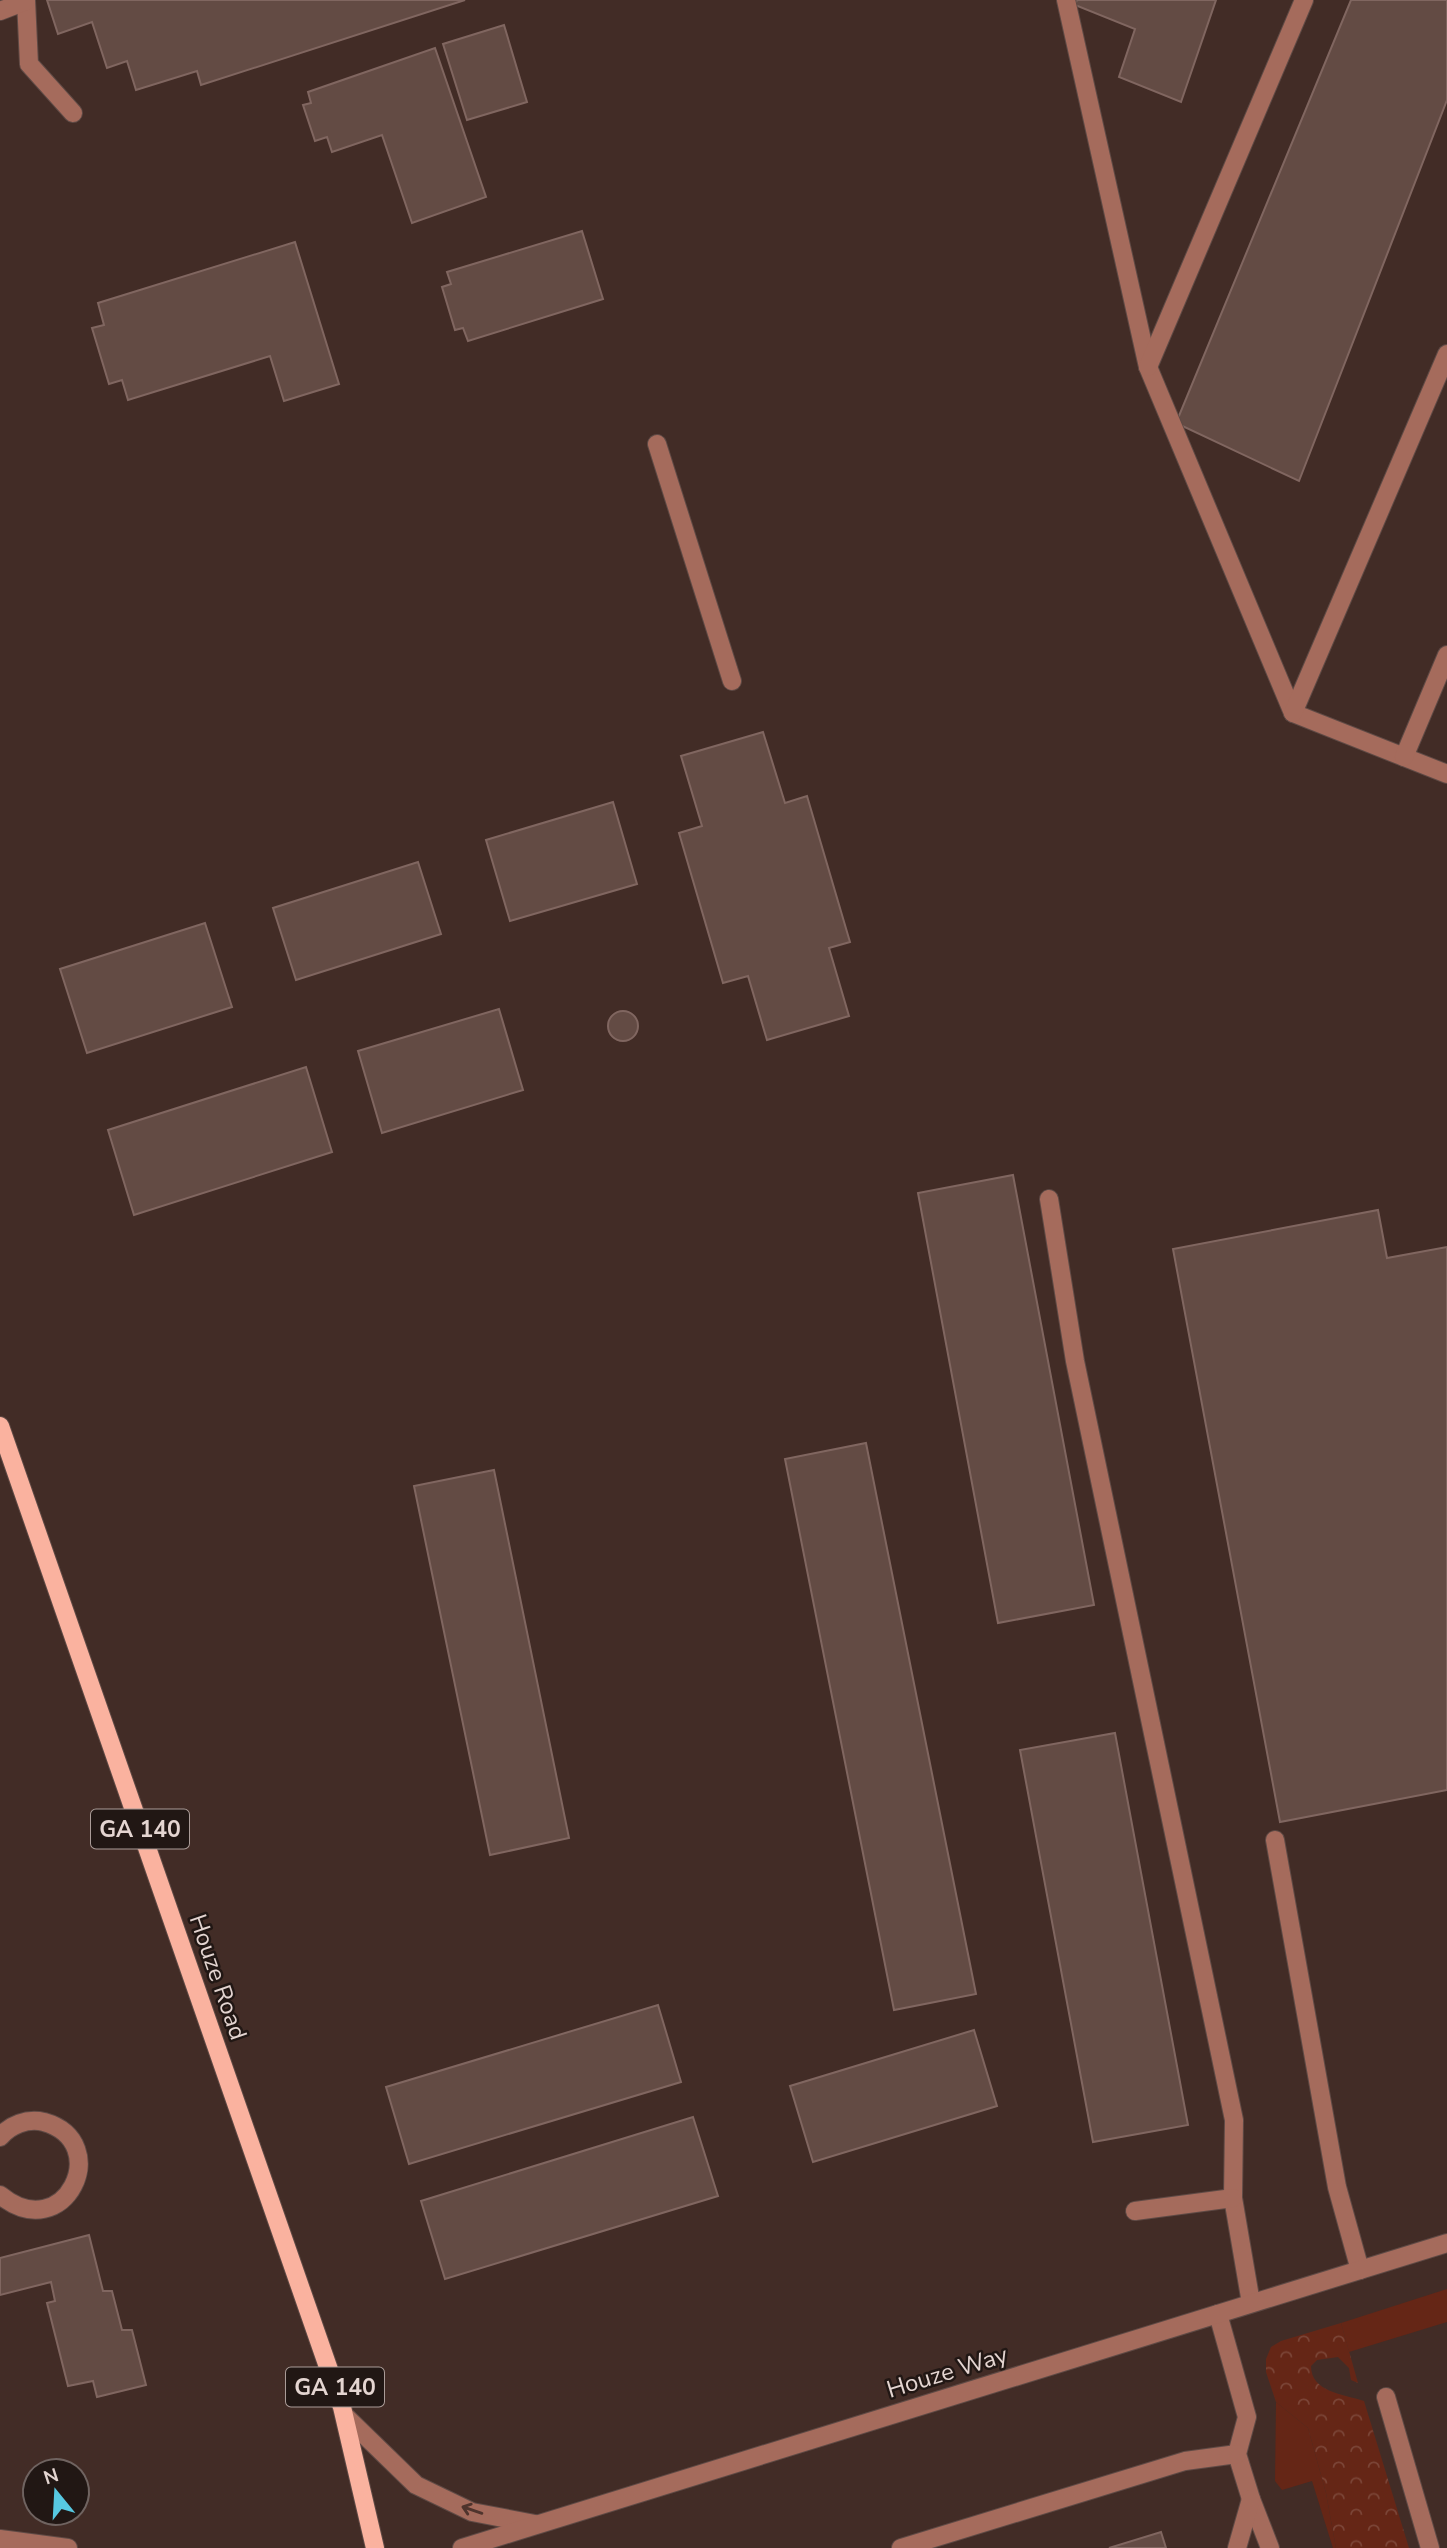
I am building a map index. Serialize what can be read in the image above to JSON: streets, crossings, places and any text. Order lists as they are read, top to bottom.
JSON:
{
  "streets": {
    "main road": ["GA 140", "Houze Road"],
    "street": ["Houze Way"]
  },
  "north": "top"
}
